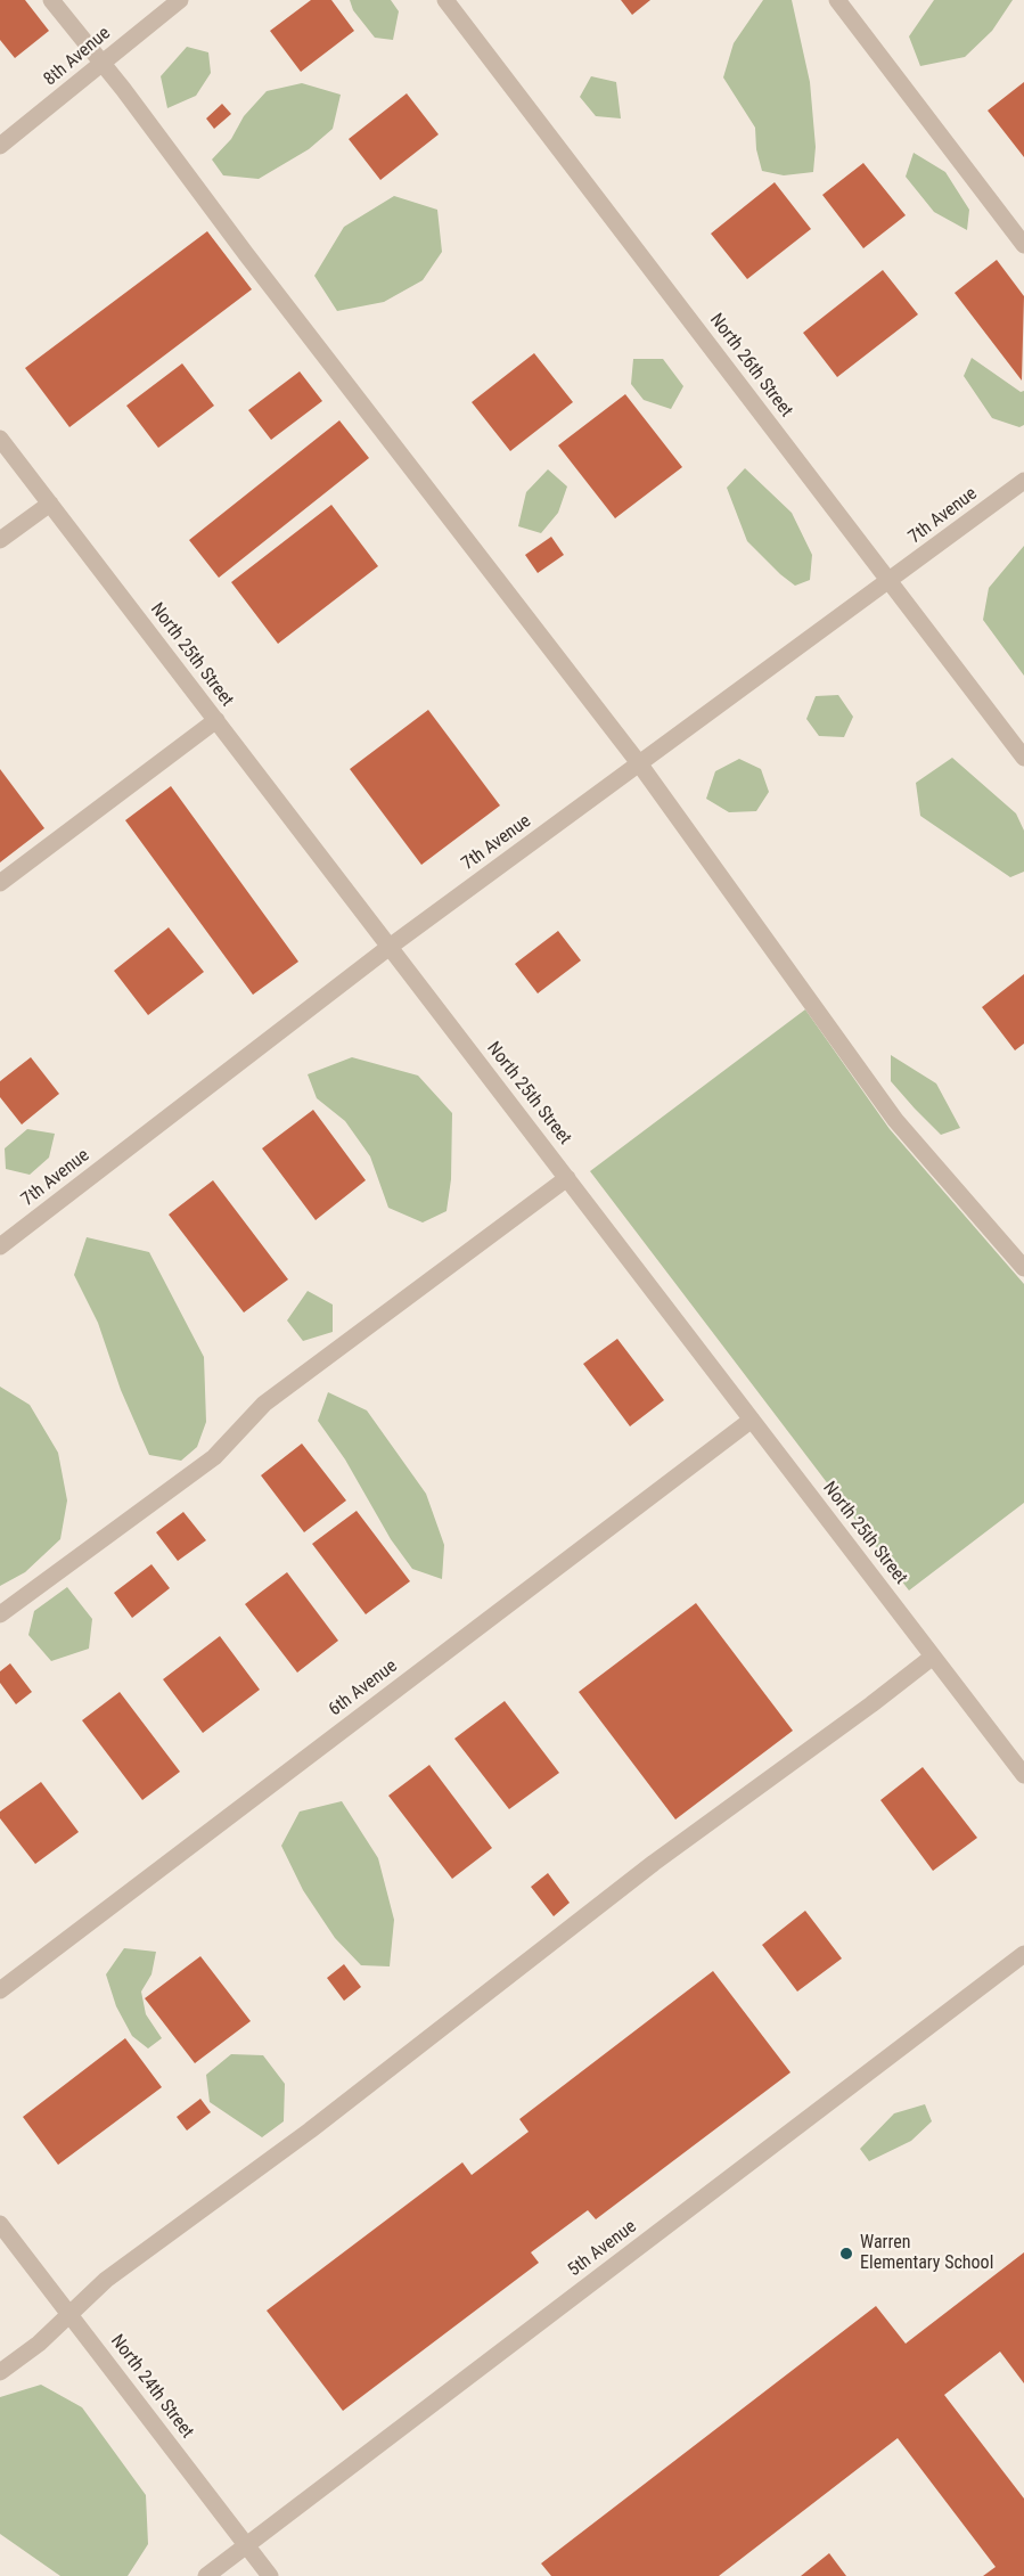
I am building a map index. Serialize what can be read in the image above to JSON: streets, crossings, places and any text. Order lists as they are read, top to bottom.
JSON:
{
  "streets": {
    "street": [
      "8th Avenue",
      "North 26th Street",
      "7th Avenue",
      "North 25th Street",
      "6th Avenue",
      "5th Avenue",
      "North 24th Street"
    ]
  },
  "crossings": [
    ["North 26th Street", "7th Avenue"],
    ["7th Avenue", "North 25th Street"],
    ["North 25th Street", "6th Avenue"],
    ["5th Avenue", "North 24th Street"]
  ],
  "places": ["Warren Elementary School"]
}
